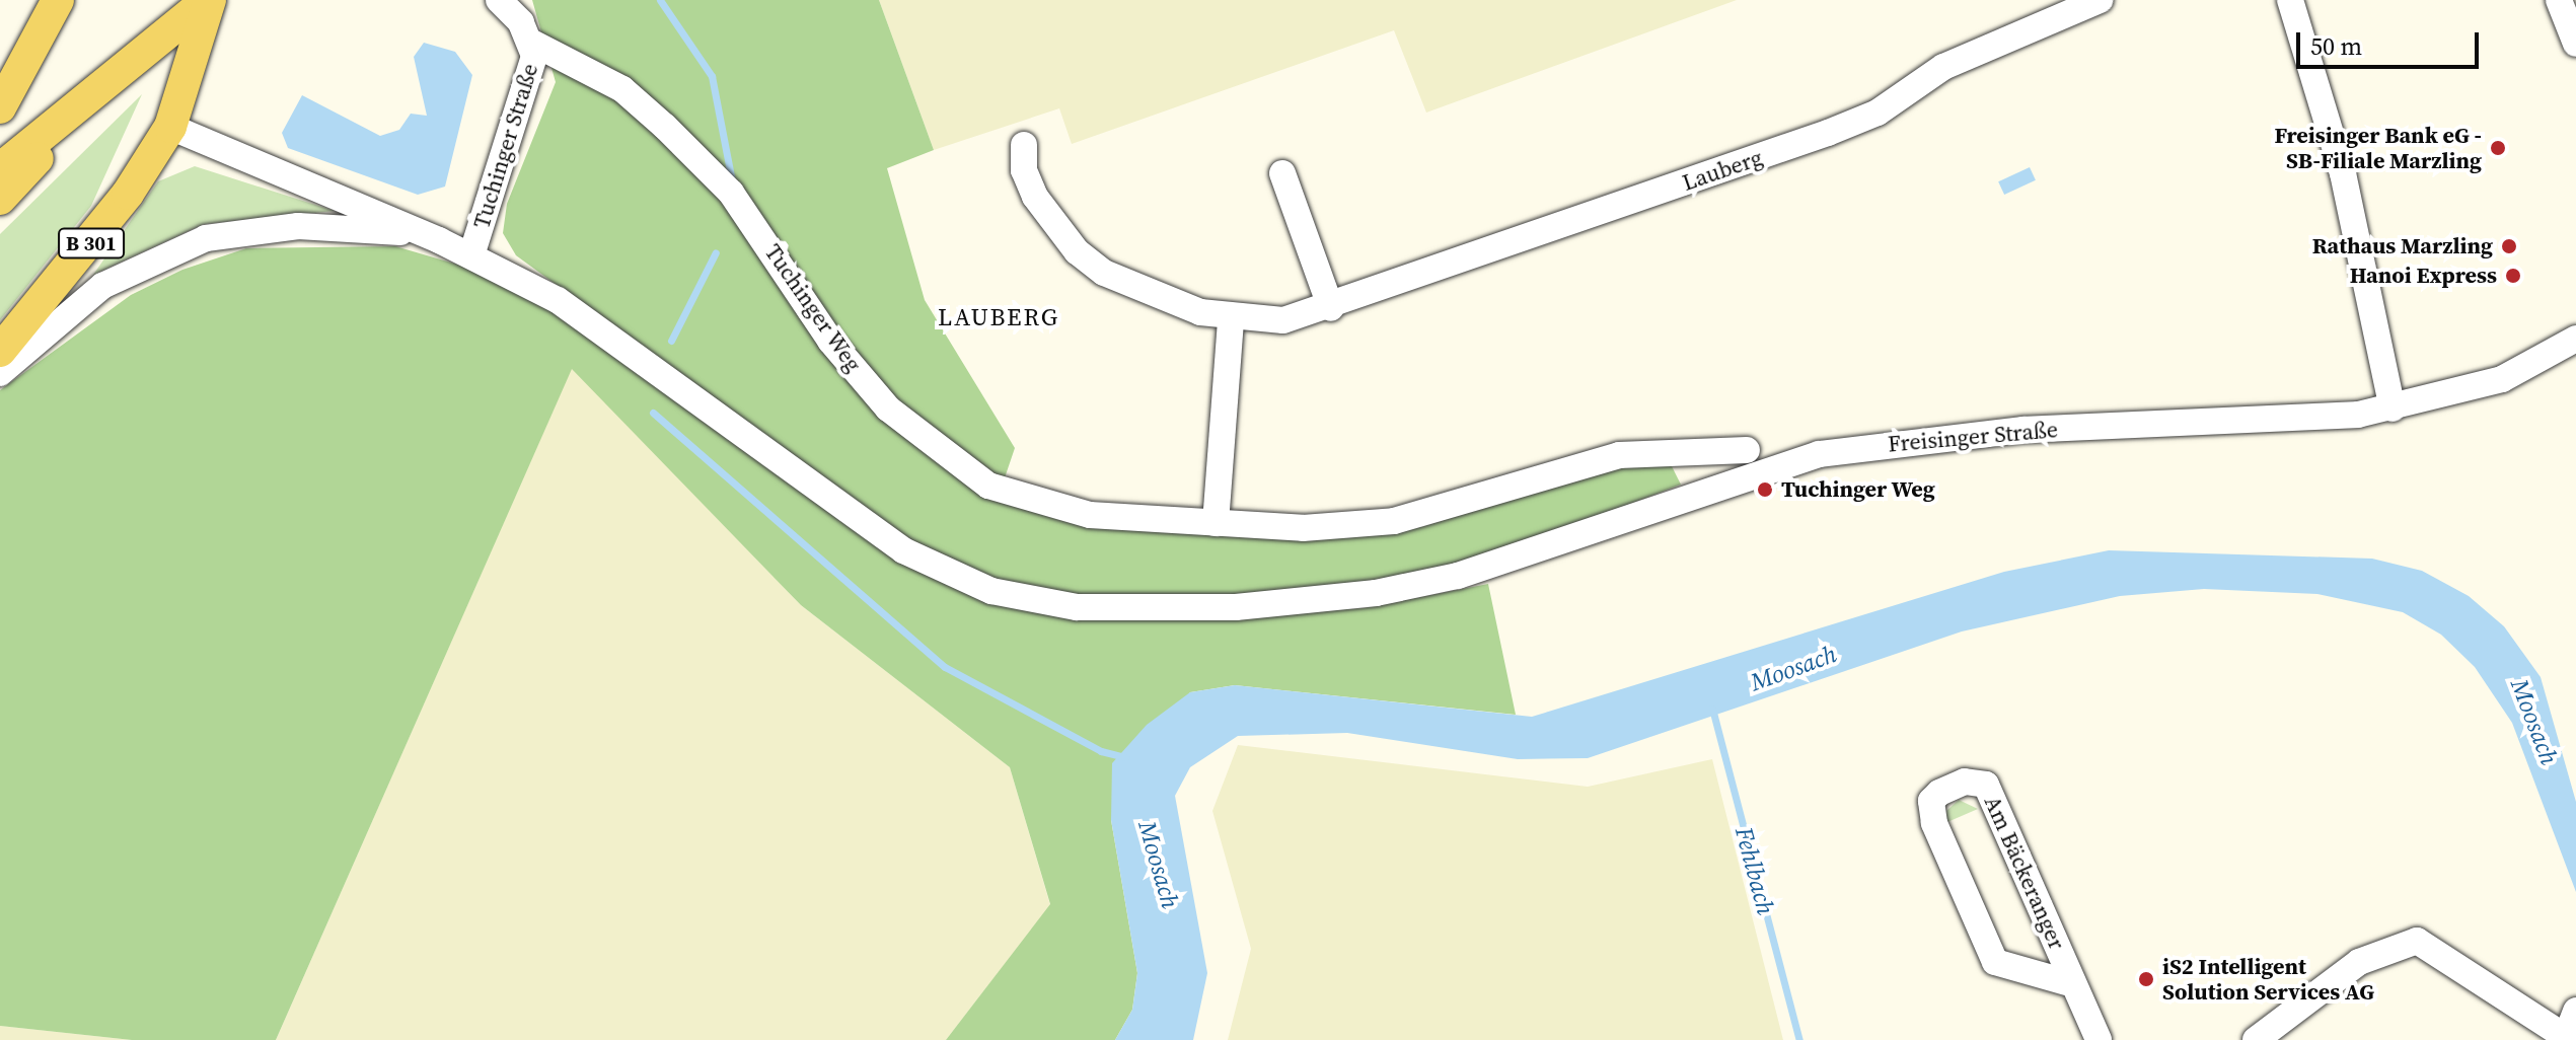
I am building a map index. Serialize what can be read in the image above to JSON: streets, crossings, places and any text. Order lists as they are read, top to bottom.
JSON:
{
  "streets": {
    "main road": ["B 301"],
    "street": [
      "Tuchinger Straße",
      "Lauberg",
      "Tuchinger Weg",
      "Freisinger Straße",
      "Am Bäckeranger"
    ]
  },
  "crossings": [
    ["Tuchinger Straße", "Tuchinger Weg"],
    ["Tuchinger Straße", "Freisinger Straße"],
    ["B 301", "Freisinger Straße"]
  ],
  "districts": ["LAUBERG"],
  "water": ["Moosach", "Fehlbach"],
  "places": [
    "Freisinger Bank eG - SB-Filiale Marzling",
    "Rathaus Marzling",
    "Hanoi Express",
    "Tuchinger Weg",
    "iS2 Intelligent Solution Services AG"
  ],
  "scale_bar": "50 m"
}
